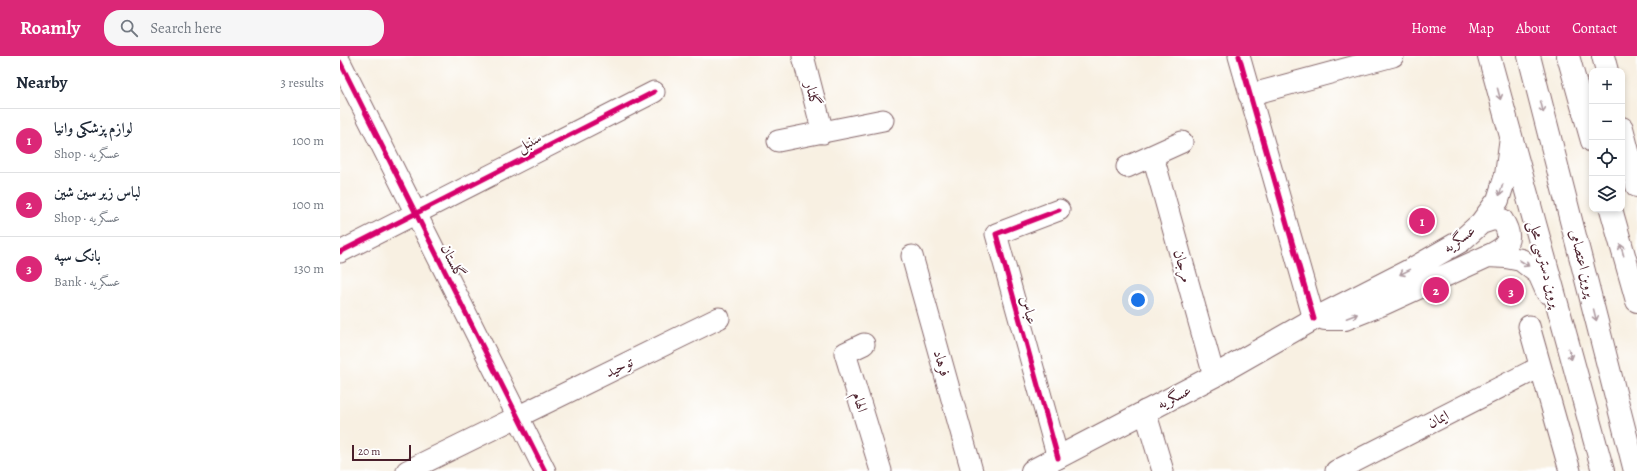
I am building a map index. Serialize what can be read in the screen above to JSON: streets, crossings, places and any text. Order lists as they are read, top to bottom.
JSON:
{
  "streets": {
    "main road": ["عسگریه", "پروین اعتصامی", "پروین دسترسی محلی"],
    "street": [
      "گلنار",
      "سنبل",
      "گلستان",
      "مرجان",
      "عباس",
      "فرهاد",
      "توحید",
      "الهام",
      "ایمان"
    ]
  },
  "crossings": [
    ["سنبل", "گلستان"],
    ["عسگریه", "پروین دسترسی محلی"],
    ["عسگریه", "مرجان"],
    ["عسگریه", "عباس"],
    ["گلستان", "توحید"]
  ],
  "scale_bar": "20 m",
  "page": {
    "header": "Roamly",
    "search": "Search here",
    "nav": [
      "Home",
      "Map",
      "About",
      "Contact"
    ],
    "heading": ["Nearby", "3 results"],
    "map_buttons": ["+", "−"],
    "list": [
      {
        "mark": "1",
        "name": "لوازم پزشکی وانیا",
        "note": "Shop · عسگریه",
        "value": "100 m"
      },
      {
        "mark": "2",
        "name": "لباس زیر سین شین",
        "note": "Shop · عسگریه",
        "value": "100 m"
      },
      {
        "mark": "3",
        "name": "بانک سپه",
        "note": "Bank · عسگریه",
        "value": "130 m"
      }
    ],
    "pins": ["1", "2", "3"],
    "scale": "20 m"
  }
}
